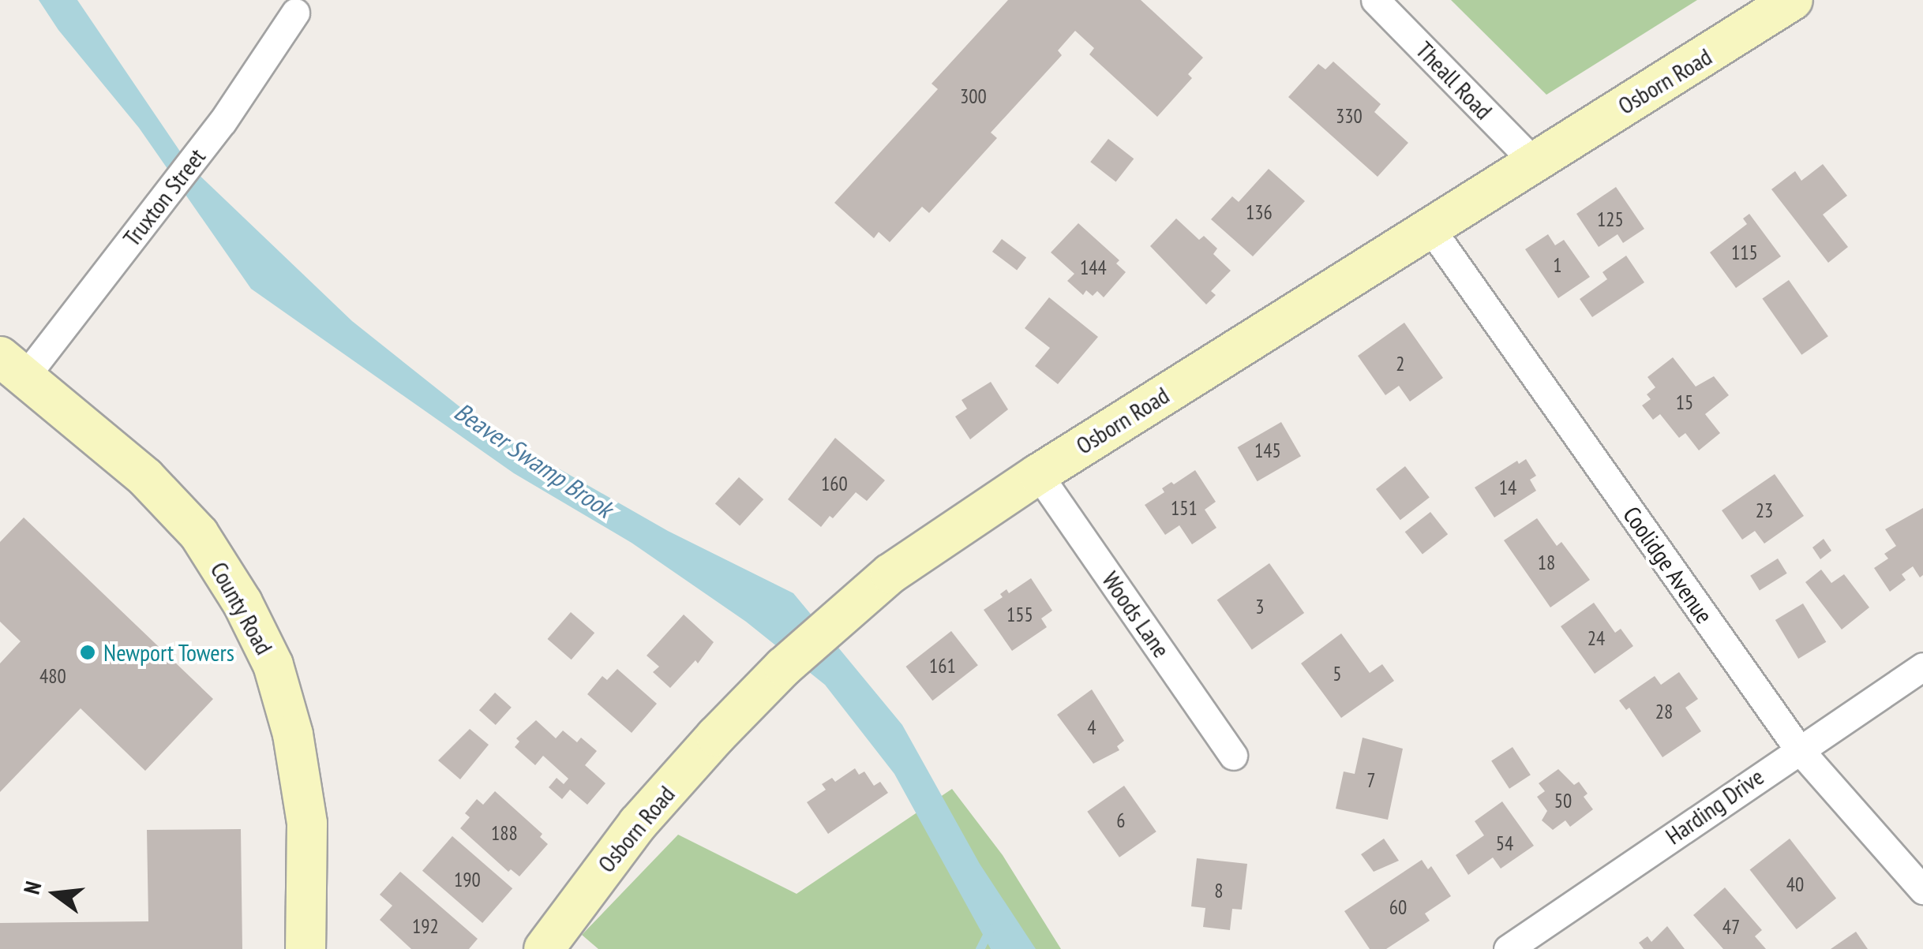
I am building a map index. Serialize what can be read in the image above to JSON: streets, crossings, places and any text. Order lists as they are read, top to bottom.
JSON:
{
  "streets": {
    "street": [
      "Theall Road",
      "Osborn Road",
      "Truxton Street",
      "Coolidge Avenue",
      "County Road",
      "Woods Lane",
      "Harding Drive"
    ]
  },
  "crossings": [
    ["Theall Road", "Osborn Road"],
    ["Osborn Road", "Coolidge Avenue"],
    ["Osborn Road", "Woods Lane"],
    ["Truxton Street", "County Road"],
    ["Coolidge Avenue", "Harding Drive"]
  ],
  "water": ["Beaver Swamp Brook"],
  "places": ["Newport Towers"],
  "house_numbers": [
    "300",
    "330",
    "136",
    "125",
    "115",
    "1",
    "144",
    "2",
    "15",
    "145",
    "160",
    "14",
    "151",
    "23",
    "18",
    "3",
    "155",
    "24",
    "161",
    "5",
    "480",
    "28",
    "4",
    "7",
    "50",
    "6",
    "188",
    "54",
    "190",
    "40",
    "8",
    "60",
    "192",
    "47"
  ],
  "north": "left"
}
